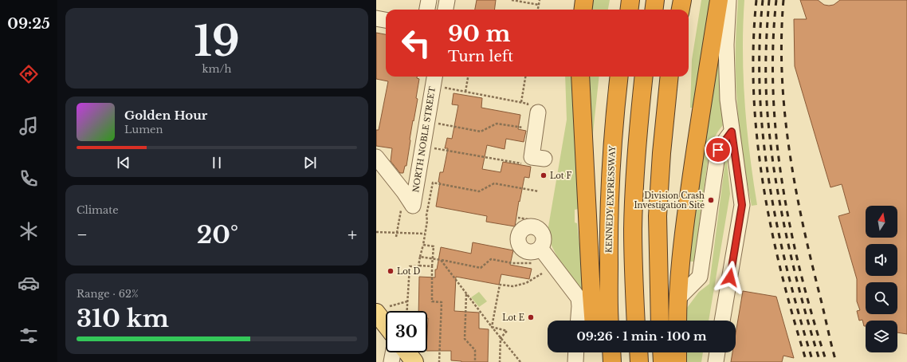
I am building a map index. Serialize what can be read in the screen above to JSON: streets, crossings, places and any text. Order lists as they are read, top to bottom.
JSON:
{
  "streets": {
    "highway": ["KENNEDY EXPRESSWAY"],
    "street": ["NORTH NOBLE STREET"]
  },
  "places": [
    "Lot F",
    "Division Crash Investigation Site",
    "Lot D",
    "Lot E"
  ],
  "north": "top",
  "page": {
    "tabs": "09:25",
    "tile": [
      ["19", "km/h"],
      "Climate",
      ["Range · 62%", "310 km"]
    ],
    "turn": ["90 m", "Turn left"],
    "song": ["Golden Hour", "Lumen"],
    "heat": ["−", "20°", "+"],
    "limit": "30",
    "trip": "09:26 · 1 min · 100 m"
  }
}
